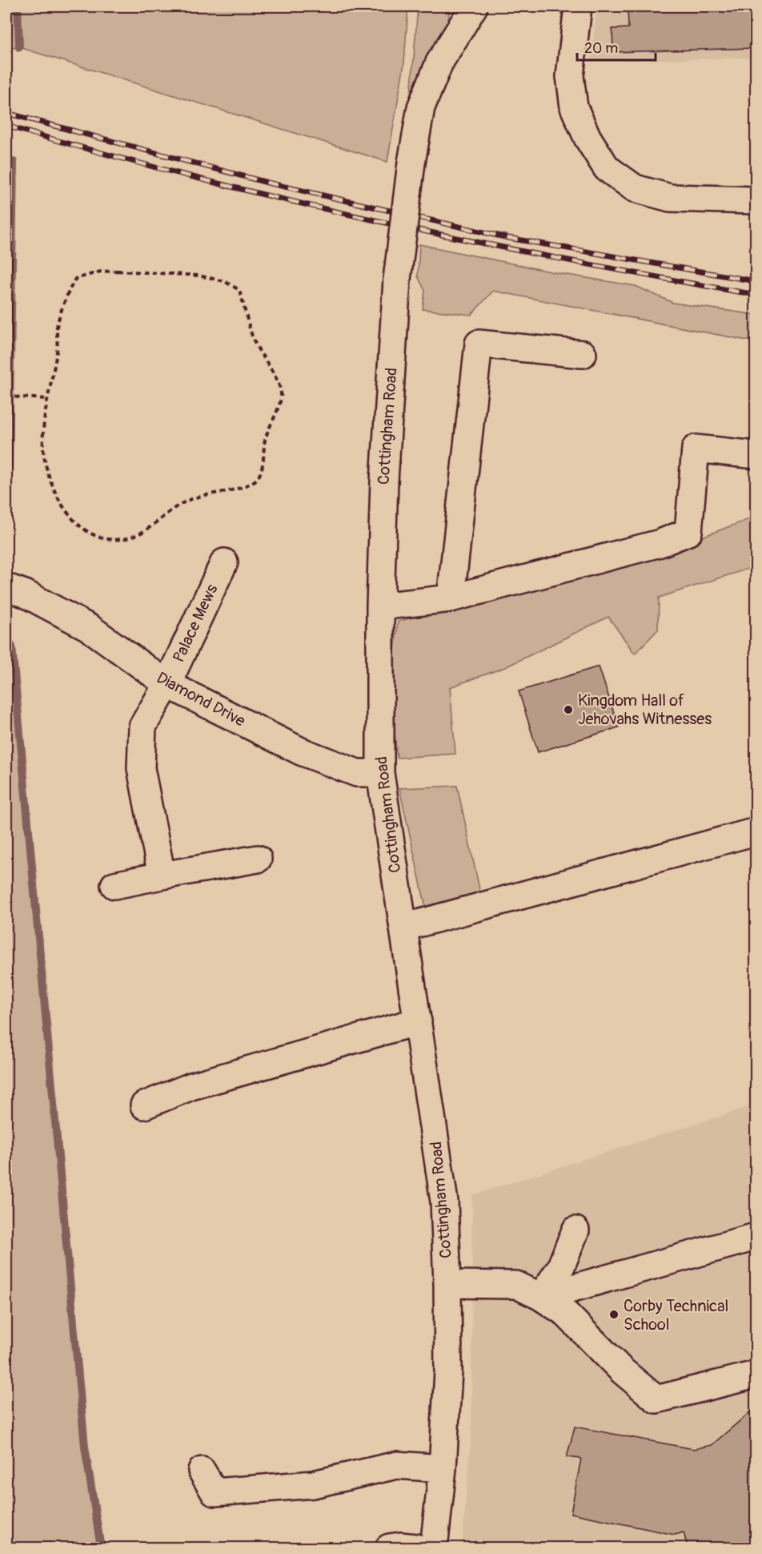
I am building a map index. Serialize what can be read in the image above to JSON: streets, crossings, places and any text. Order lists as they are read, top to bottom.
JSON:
{
  "streets": {
    "street": ["Cottingham Road", "Palace Mews", "Diamond Drive"]
  },
  "crossings": [
    ["Cottingham Road", "Diamond Drive"],
    ["Palace Mews", "Diamond Drive"]
  ],
  "places": ["Kingdom Hall of Jehovahs Witnesses", "Corby Technical School"],
  "scale_bar": "20 m"
}
